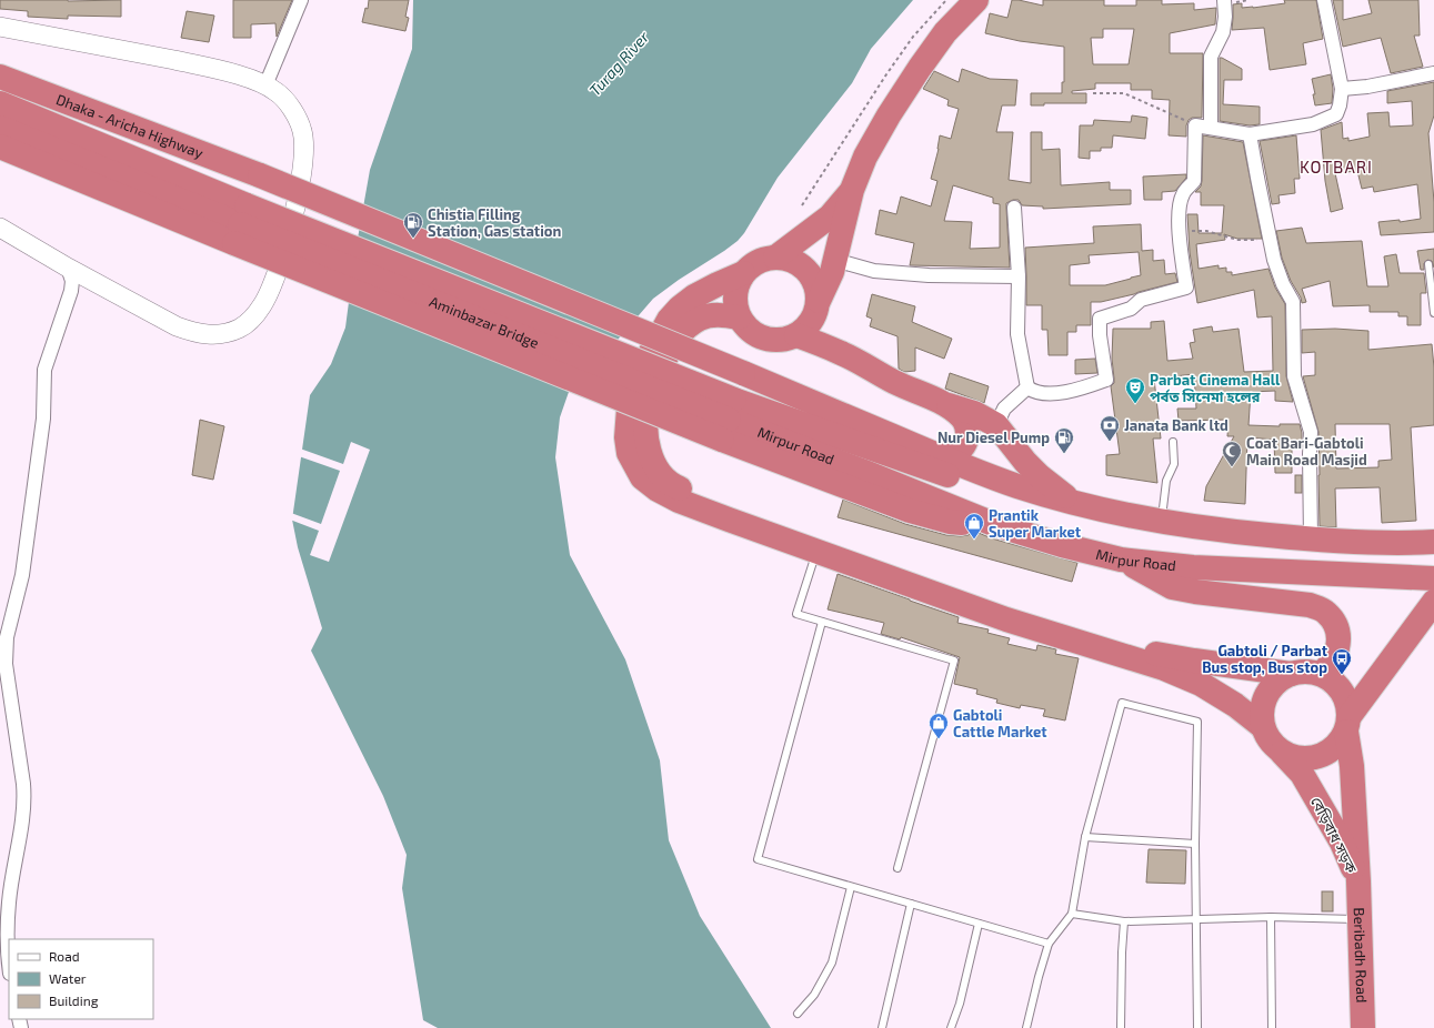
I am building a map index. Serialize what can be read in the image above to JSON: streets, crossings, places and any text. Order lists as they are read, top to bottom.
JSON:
{
  "streets": {
    "highway": [
      "Dhaka - Aricha Highway",
      "Aminbazar Bridge",
      "Mirpur Road",
      "বেড়িবাধ সড়ক",
      "Beribadh Road"
    ]
  },
  "crossings": [
    ["Dhaka - Aricha Highway", "Aminbazar Bridge"],
    ["Aminbazar Bridge", "Mirpur Road"],
    ["বেড়িবাধ সড়ক", "Beribadh Road"]
  ],
  "districts": ["KOTBARI"],
  "water": ["Turag River"],
  "places": {
    "fuel station": ["Chistia Filling Station, Gas station", "Nur Diesel Pump"],
    "theatre": ["Parbat Cinema Hall পর্বত সিনেমা হলের"],
    "bank": ["Janata Bank ltd"],
    "mosque": ["Coat Bari-Gabtoli Main Road Masjid"],
    "shop": ["Prantik Super Market", "Gabtoli Cattle Market"],
    "bus stop": ["Gabtoli / Parbat Bus stop, Bus stop"]
  },
  "legend": ["Road", "Water", "Building"]
}
